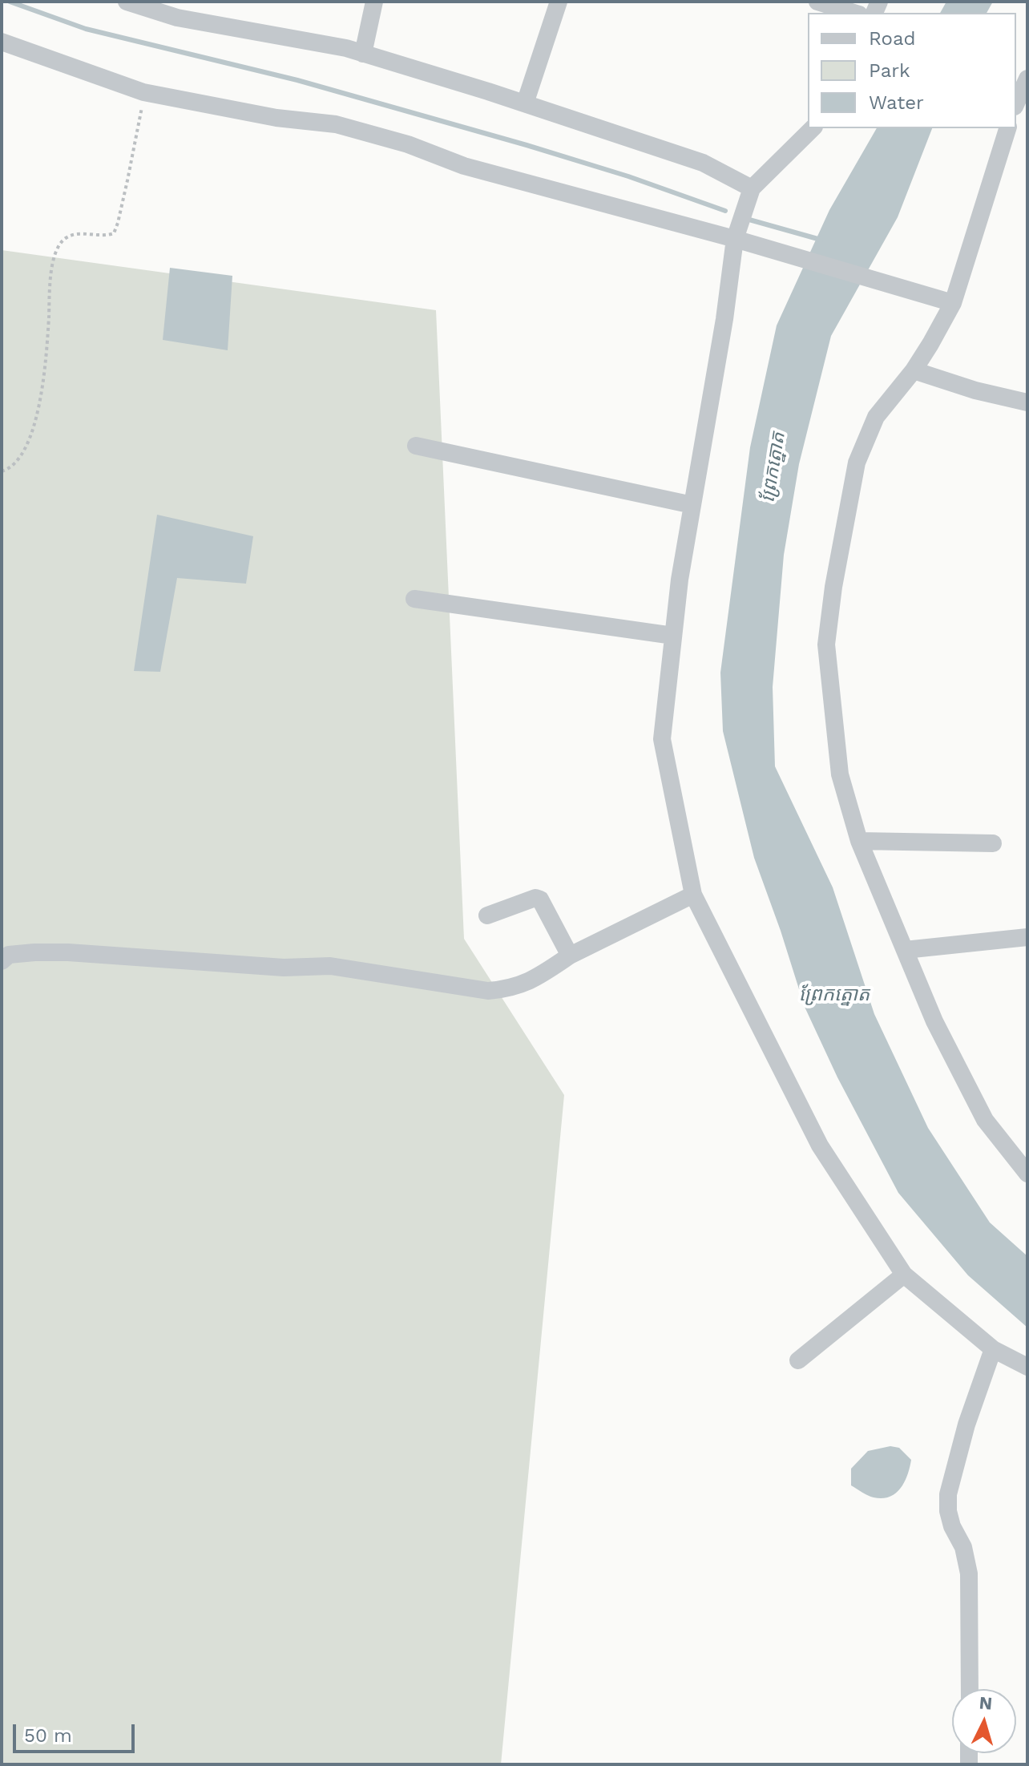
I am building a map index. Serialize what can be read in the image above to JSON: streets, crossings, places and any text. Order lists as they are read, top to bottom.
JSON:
{
  "water": ["ព្រែកត្នោត"],
  "legend": ["Road", "Park", "Water"],
  "scale_bar": "50 m",
  "north": "top"
}
